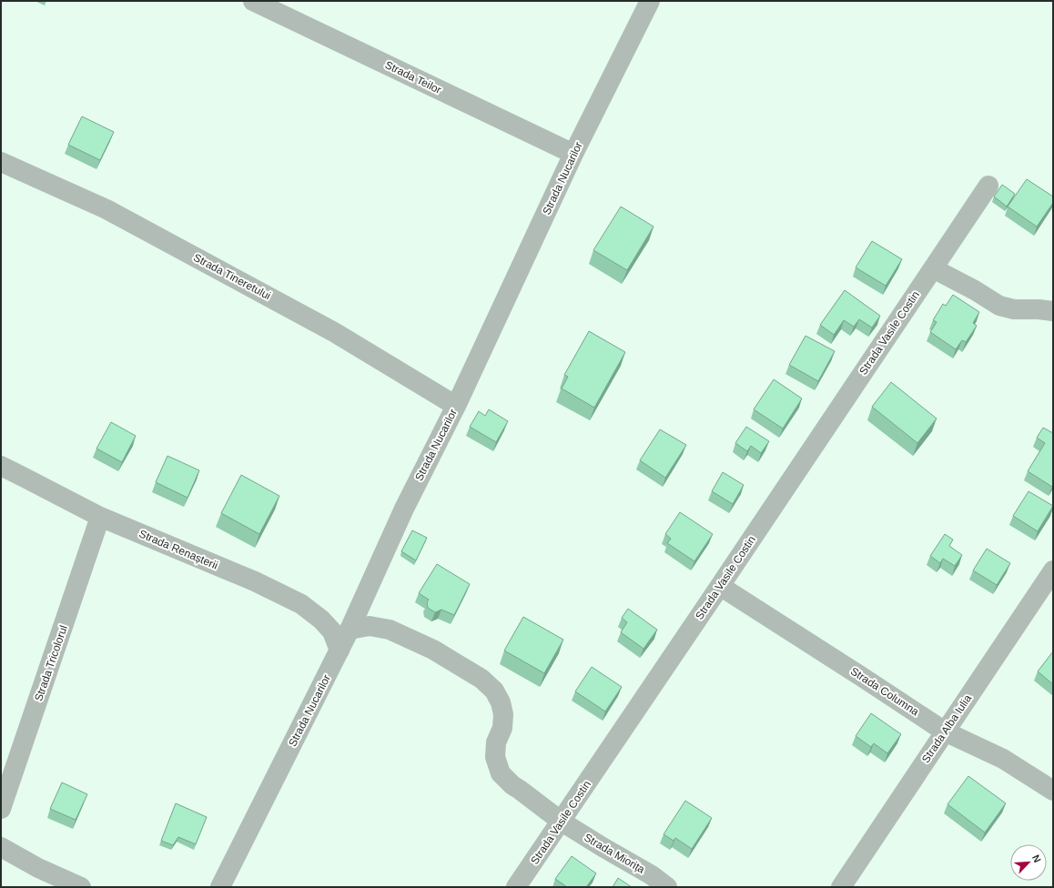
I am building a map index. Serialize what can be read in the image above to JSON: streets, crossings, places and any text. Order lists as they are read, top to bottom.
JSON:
{
  "streets": {
    "street": [
      "Strada Teilor",
      "Strada Nucarilor",
      "Strada Tineretului",
      "Strada Vasile Costin",
      "Strada Renașterii",
      "Strada Tricolorul",
      "Strada Columna",
      "Strada Alba Iulia",
      "Strada Miorița"
    ]
  },
  "crossings": [
    ["Strada Teilor", "Strada Nucarilor"],
    ["Strada Nucarilor", "Strada Tineretului"],
    ["Strada Nucarilor", "Strada Renașterii"],
    ["Strada Nucarilor", "Strada Miorița"],
    ["Strada Vasile Costin", "Strada Columna"],
    ["Strada Vasile Costin", "Strada Miorița"],
    ["Strada Renașterii", "Strada Tricolorul"],
    ["Strada Columna", "Strada Alba Iulia"]
  ],
  "north": "top right"
}
